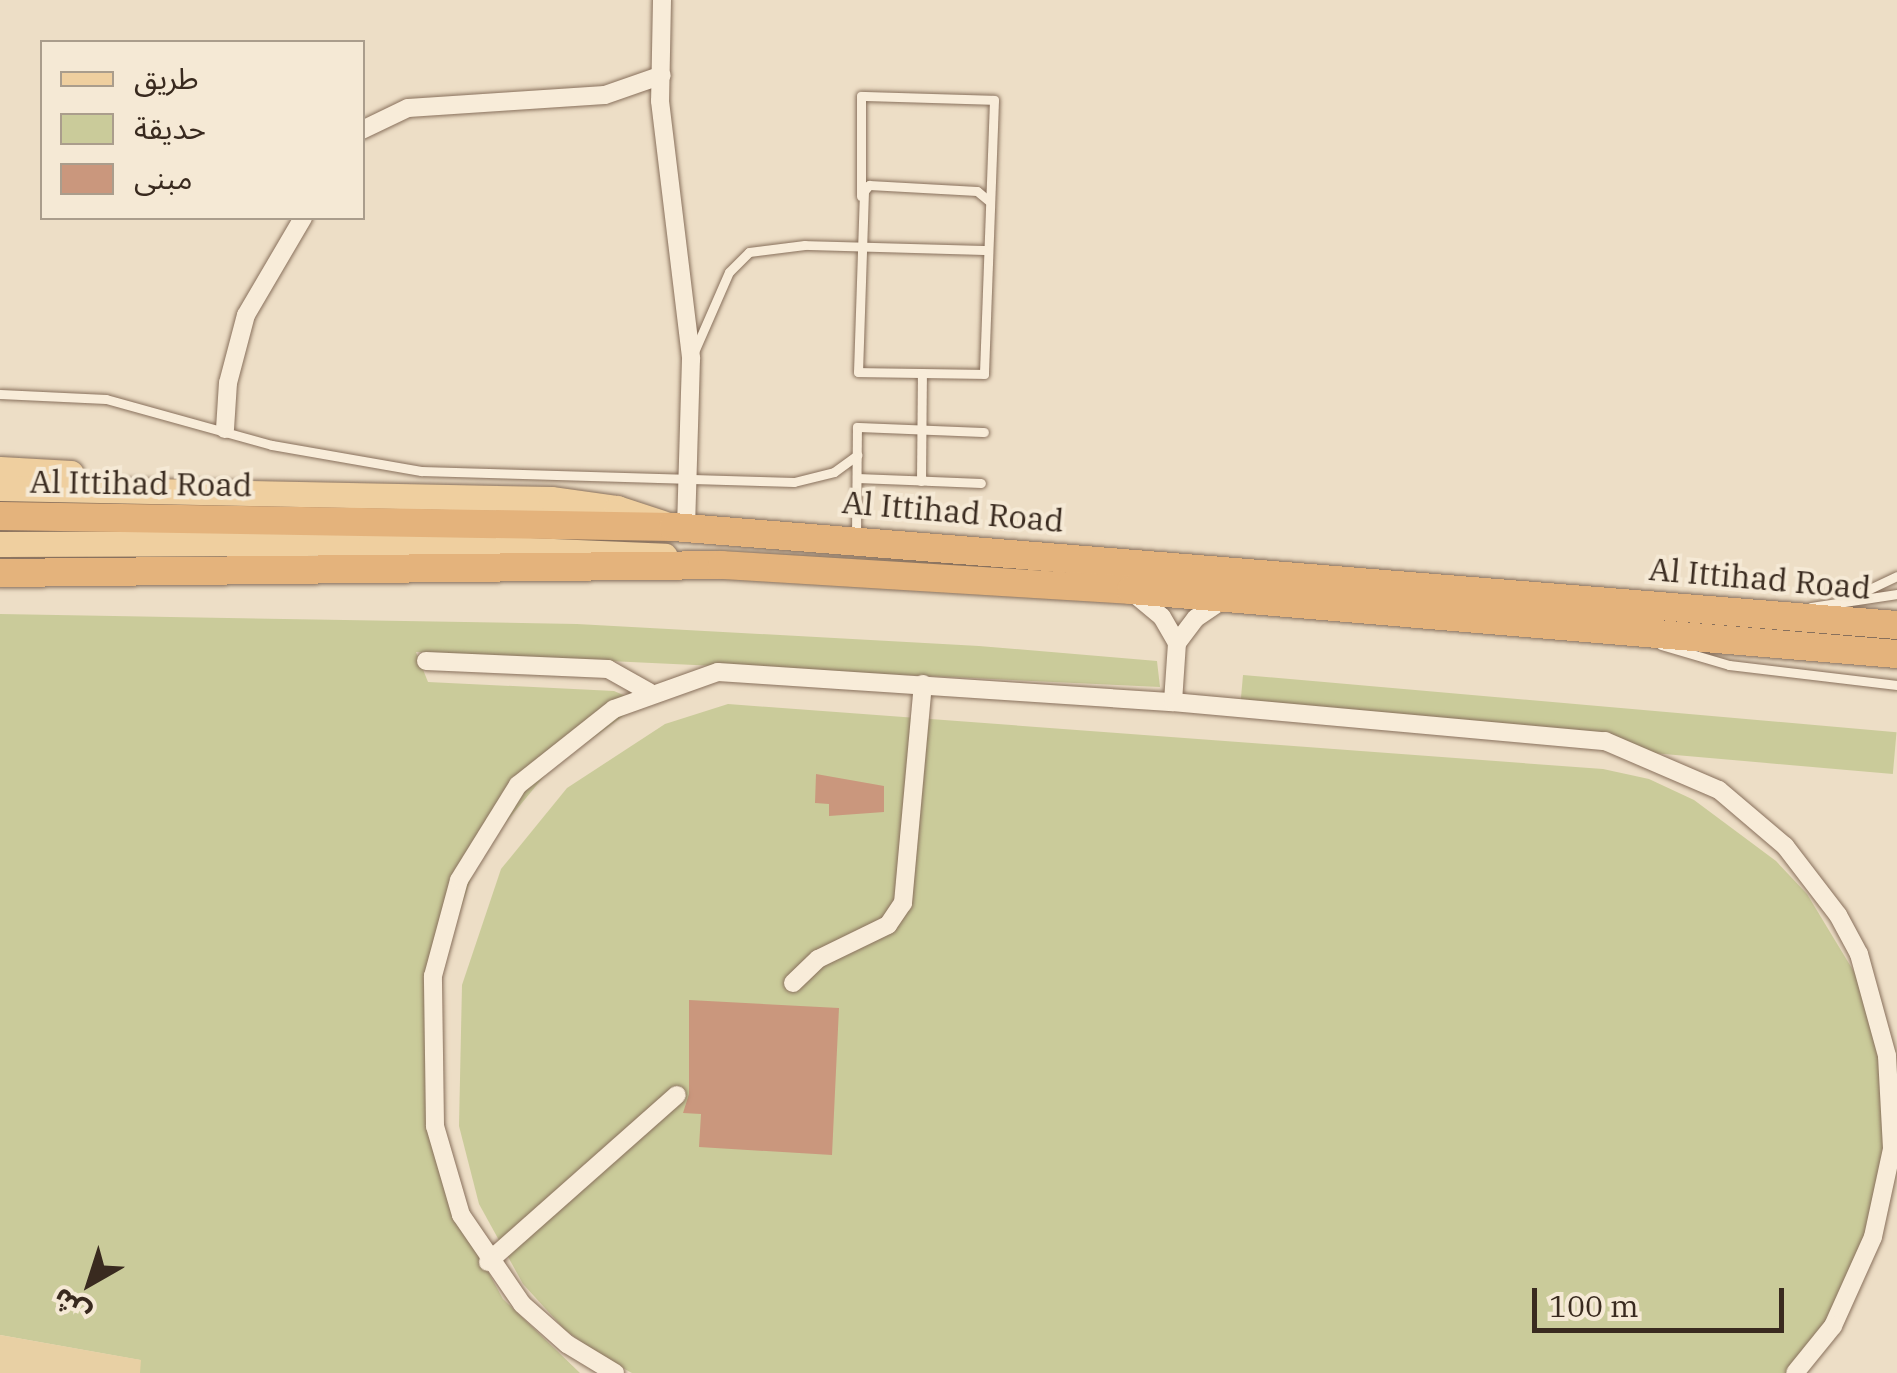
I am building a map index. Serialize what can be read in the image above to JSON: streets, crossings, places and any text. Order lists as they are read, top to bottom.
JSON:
{
  "streets": {
    "highway": ["Al Ittihad Road"]
  },
  "legend": ["طريق", "حديقة", "مبنى"],
  "scale_bar": "100 m",
  "north": "bottom left"
}
